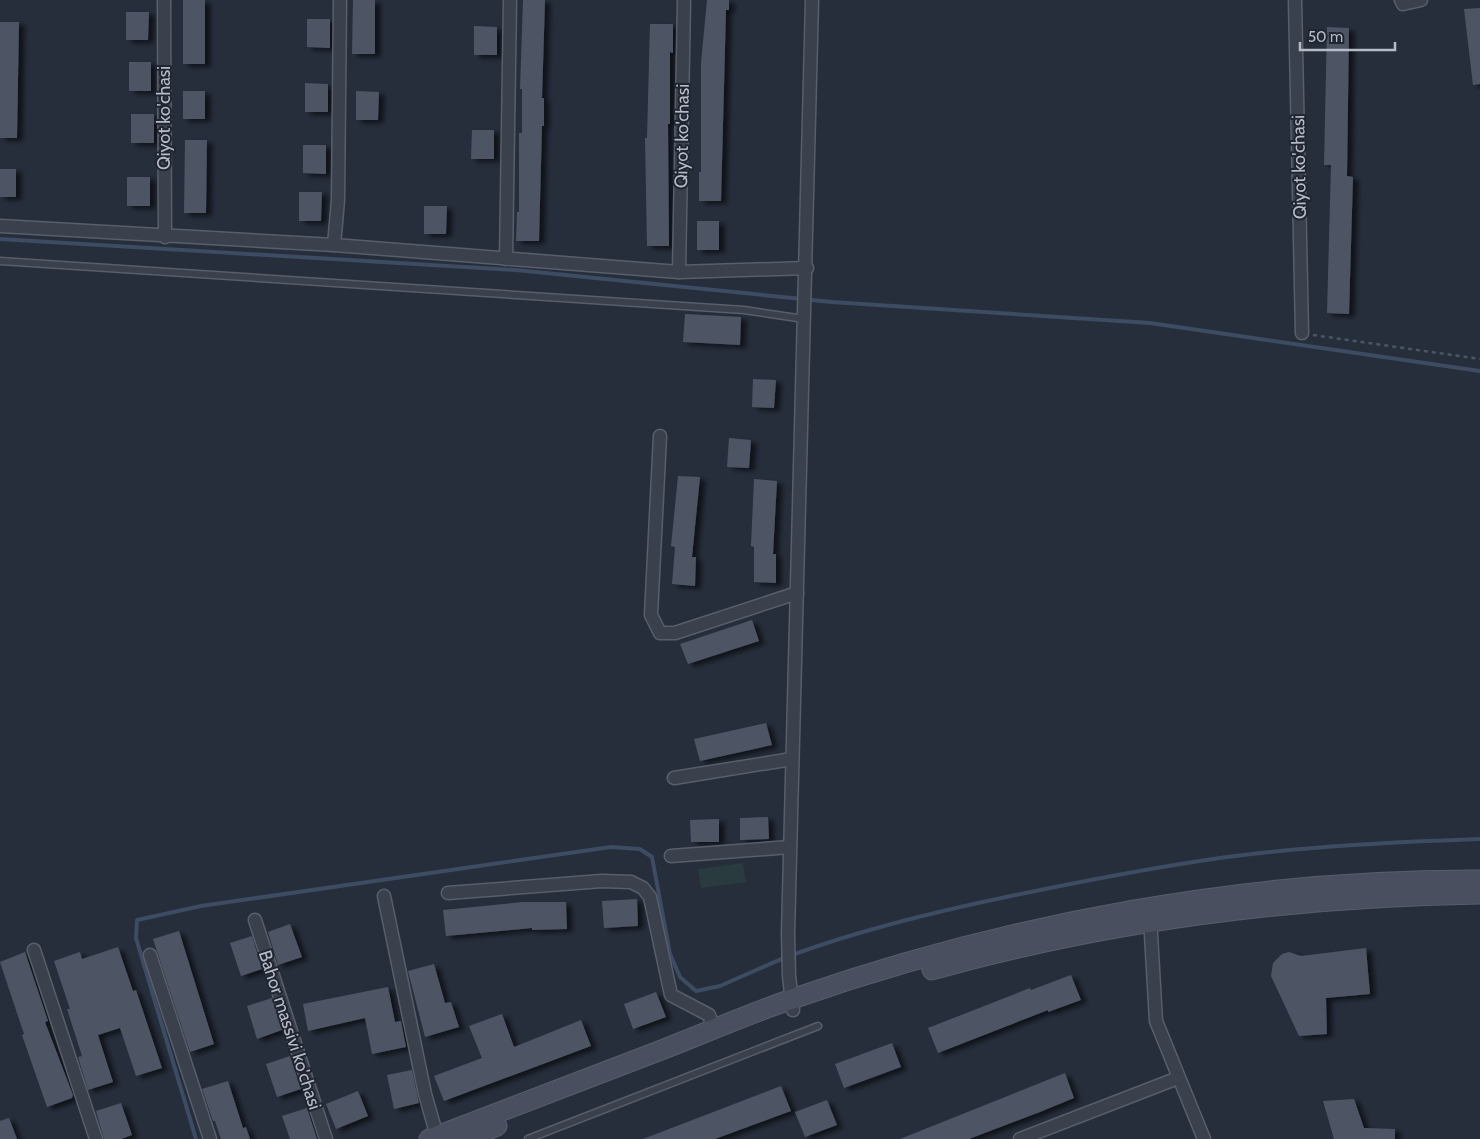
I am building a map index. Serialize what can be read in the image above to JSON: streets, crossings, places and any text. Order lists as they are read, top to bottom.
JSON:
{
  "streets": {
    "street": ["Qiyot ko'chasi", "Bahor massivi ko'chasi"]
  },
  "scale_bar": "50 m"
}
